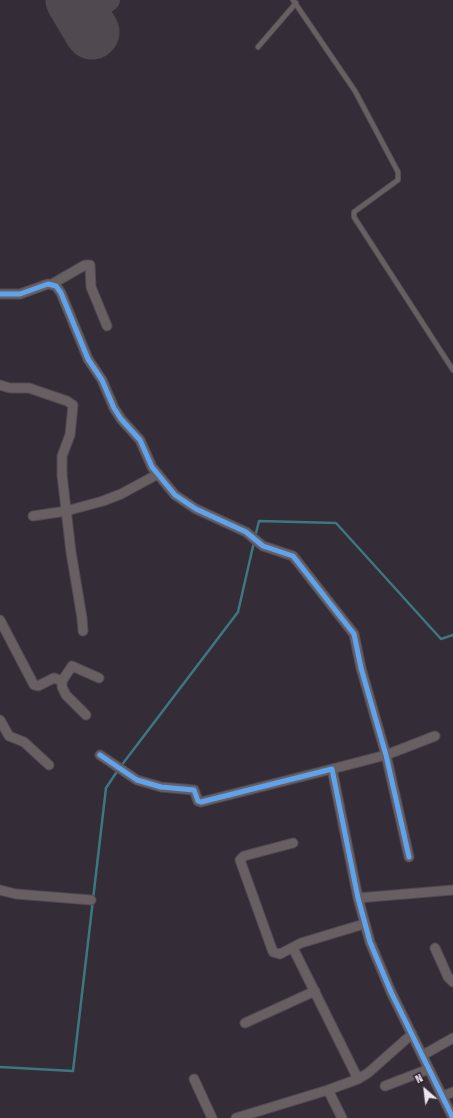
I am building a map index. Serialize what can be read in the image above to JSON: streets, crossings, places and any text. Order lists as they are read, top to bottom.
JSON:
{
  "north": "top left"
}
